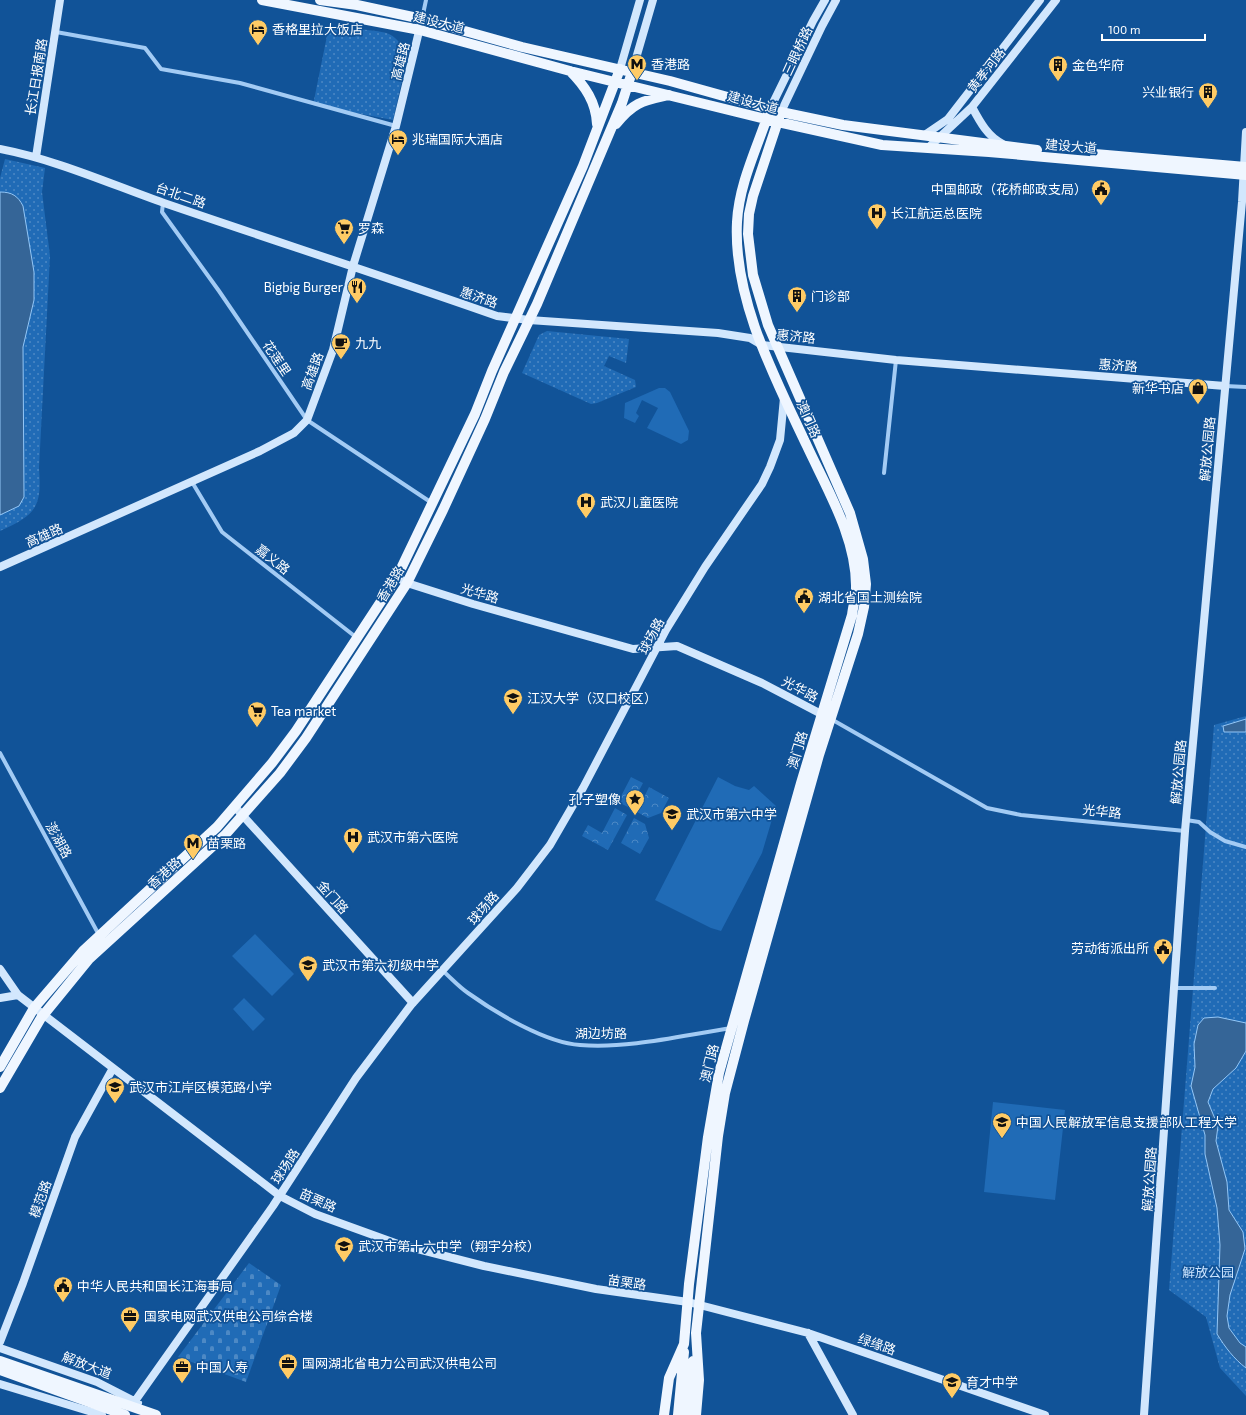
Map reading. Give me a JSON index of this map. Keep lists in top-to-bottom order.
{
  "streets": {
    "main road": [
      "建设大道",
      "澳门路",
      "香港路",
      "解放大道"
    ],
    "street": [
      "三眼桥路",
      "高雄路",
      "黄孝河路",
      "长江日报南路",
      "台北二路",
      "惠济路",
      "花莲里",
      "解放公园路",
      "嘉义路",
      "光华路",
      "球场路",
      "澎湖路",
      "金门路",
      "湖边坊路",
      "模范路",
      "苗栗路",
      "绿缘路"
    ]
  },
  "crossings": [
    ["建设大道", "三眼桥路"],
    ["建设大道", "高雄路"],
    ["建设大道", "黄孝河路"],
    ["建设大道", "澳门路"],
    ["建设大道", "解放公园路"],
    ["建设大道", "香港路"],
    ["三眼桥路", "澳门路"],
    ["高雄路", "台北二路"],
    ["高雄路", "惠济路"],
    ["高雄路", "花莲里"],
    ["高雄路", "嘉义路"],
    ["长江日报南路", "台北二路"],
    ["台北二路", "惠济路"],
    ["台北二路", "花莲里"],
    ["惠济路", "澳门路"],
    ["惠济路", "解放公园路"],
    ["惠济路", "香港路"],
    ["花莲里", "香港路"],
    ["澳门路", "光华路"],
    ["澳门路", "球场路"],
    ["澳门路", "湖边坊路"],
    ["澳门路", "苗栗路"],
    ["澳门路", "绿缘路"],
    ["解放公园路", "光华路"],
    ["嘉义路", "香港路"],
    ["香港路", "光华路"],
    ["香港路", "澎湖路"],
    ["香港路", "金门路"],
    ["香港路", "苗栗路"],
    ["光华路", "球场路"],
    ["球场路", "金门路"],
    ["球场路", "湖边坊路"],
    ["球场路", "苗栗路"],
    ["球场路", "解放大道"],
    ["模范路", "苗栗路"],
    ["苗栗路", "绿缘路"]
  ],
  "parks": ["解放公园"],
  "places": {
    "hotel": ["香格里拉大饭店", "兆瑞国际大酒店"],
    "metro station": ["香港路", "苗栗路"],
    "building": ["金色华府", "兴业银行", "门诊部"],
    "public building": [
      "中国邮政（花桥邮政支局）",
      "湖北省国土测绘院",
      "劳动街派出所",
      "中华人民共和国长江海事局"
    ],
    "hospital": ["长江航运总医院", "武汉儿童医院", "武汉市第六医院"],
    "supermarket": ["罗森", "Tea market"],
    "restaurant": ["Bigbig Burger"],
    "cafe": ["九九"],
    "shop": ["新华书店"],
    "school or university": [
      "江汉大学（汉口校区）",
      "武汉市第六中学",
      "武汉市第六初级中学",
      "武汉市江岸区模范路小学",
      "中国人民解放军信息支援部队工程大学",
      "武汉市第十六中学（翔宇分校）",
      "育才中学"
    ],
    "place": ["孔子塑像"],
    "office": ["国家电网武汉供电公司综合楼", "国网湖北省电力公司武汉供电公司", "中国人寿"]
  },
  "scale_bar": "100 m"
}
